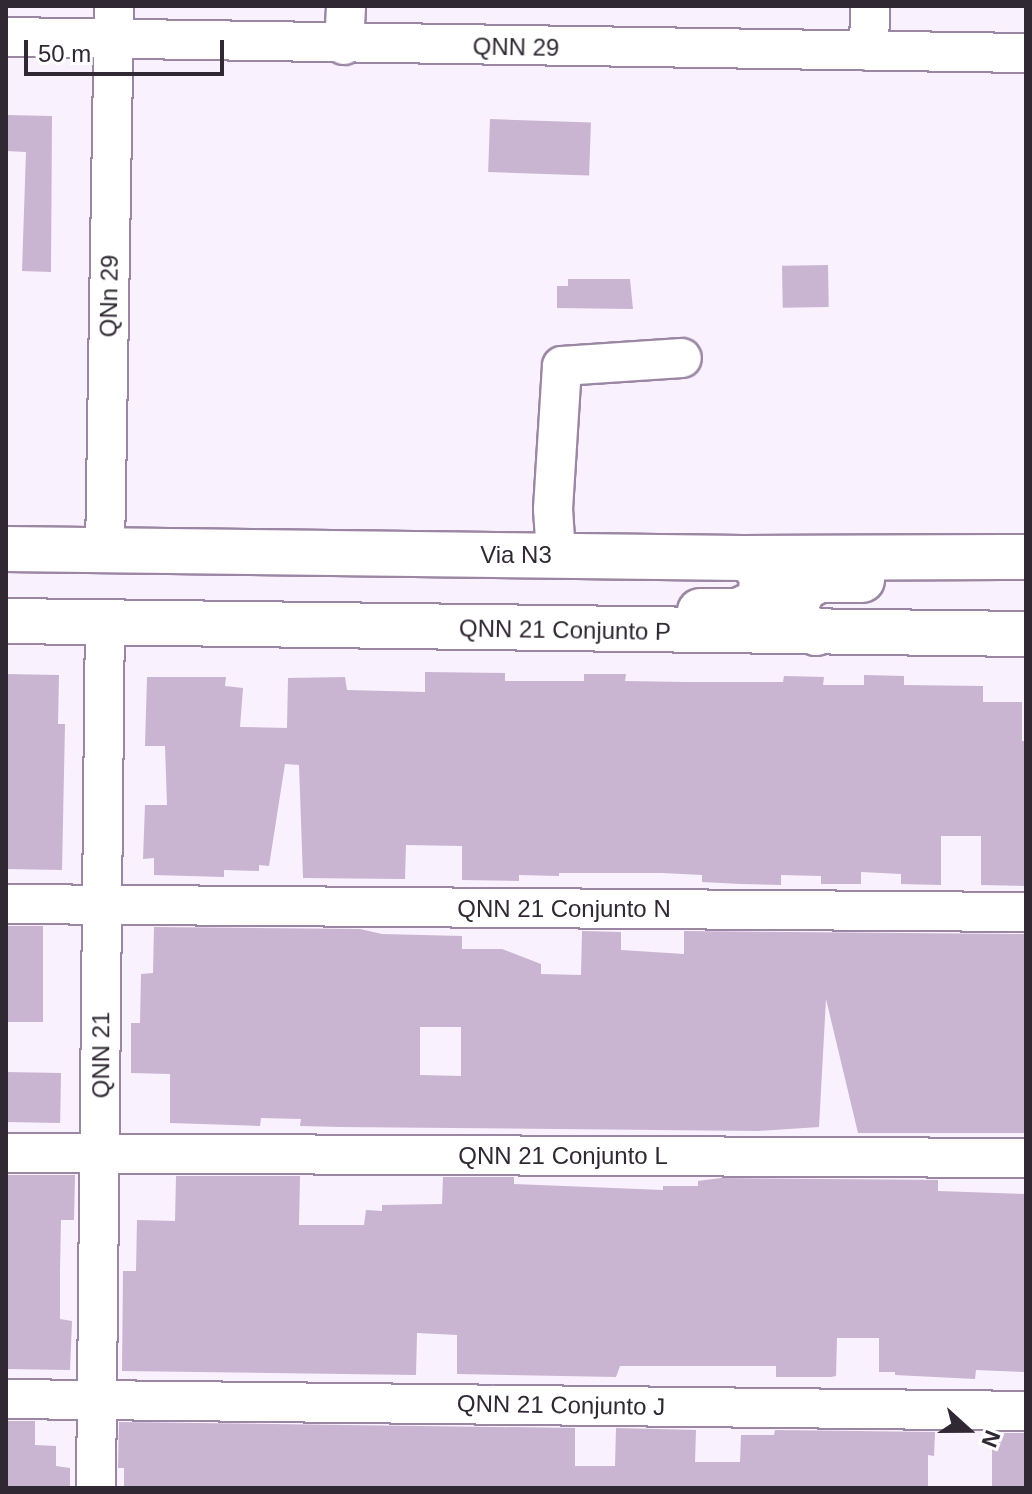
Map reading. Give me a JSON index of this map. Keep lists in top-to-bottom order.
{
  "streets": {
    "main road": ["Via N3", "QNN 21 Conjunto P"],
    "street": [
      "QNN 29",
      "QNn 29",
      "QNN 21 Conjunto N",
      "QNN 21",
      "QNN 21 Conjunto L",
      "QNN 21 Conjunto J"
    ]
  },
  "crossings": [
    ["QNN 29", "QNn 29"],
    ["QNn 29", "Via N3"],
    ["QNN 21 Conjunto P", "QNN 21"],
    ["QNN 21 Conjunto N", "QNN 21"],
    ["QNN 21", "QNN 21 Conjunto L"],
    ["QNN 21", "QNN 21 Conjunto J"]
  ],
  "scale_bar": "50 m",
  "north": "right"
}
